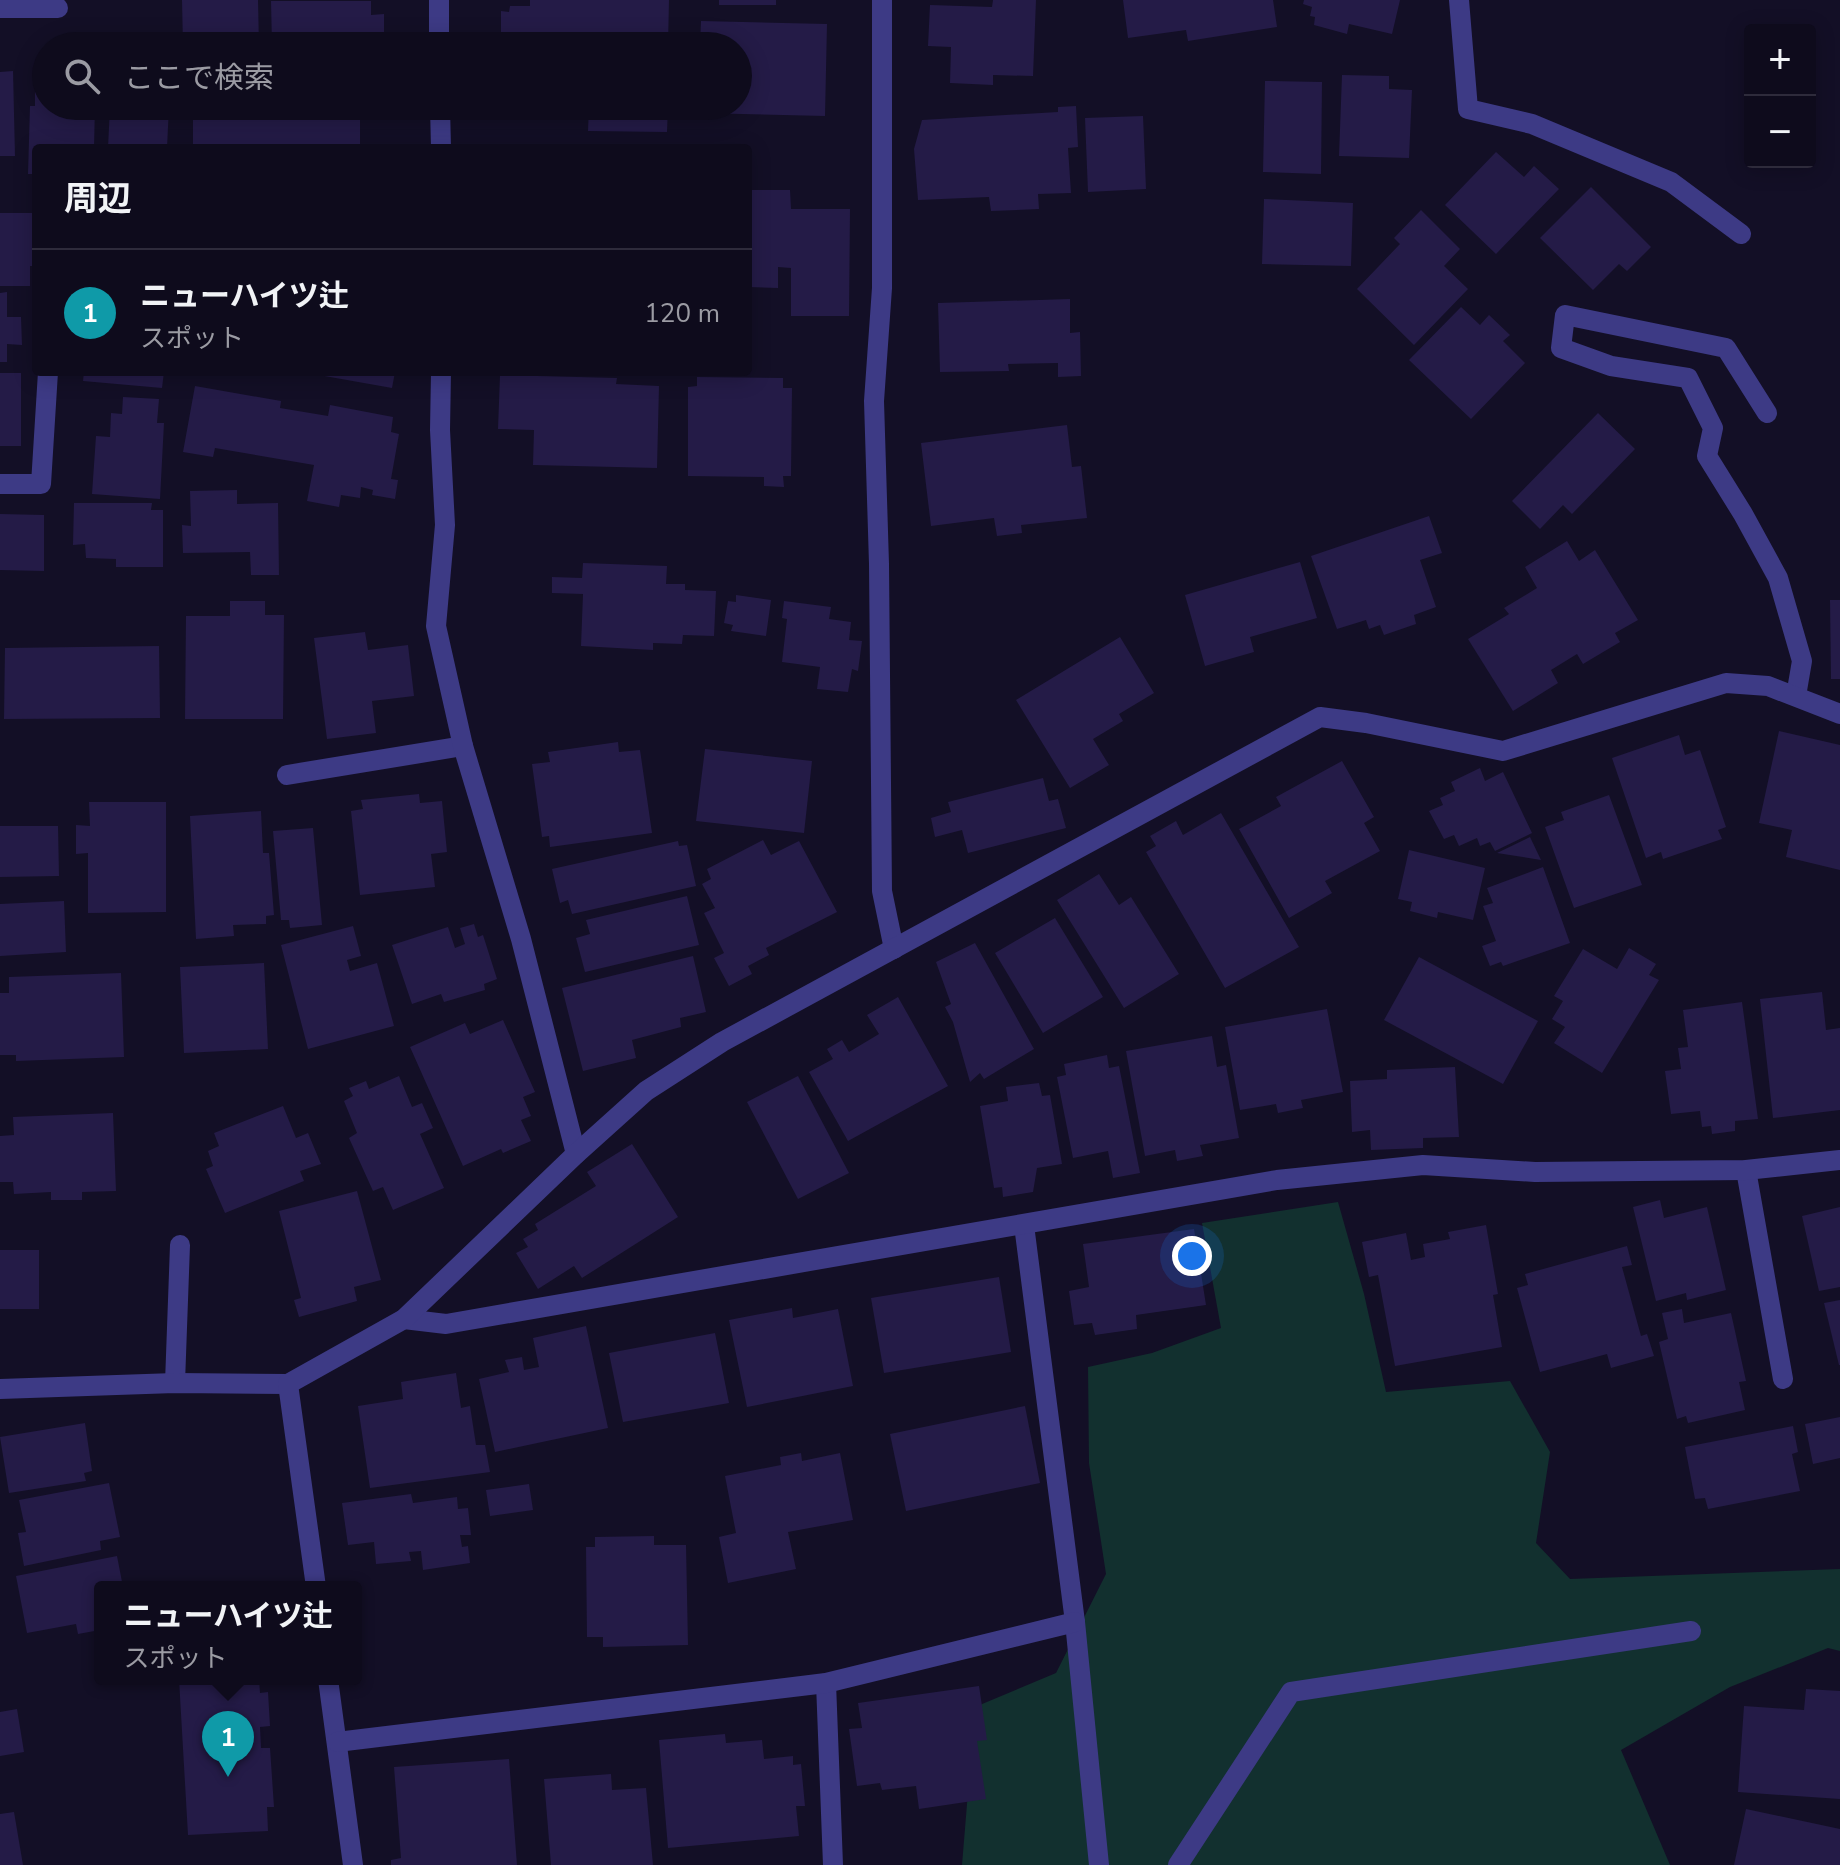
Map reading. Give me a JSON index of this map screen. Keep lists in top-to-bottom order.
{
  "page": {
    "map_buttons": ["+", "−"],
    "search": "ここで検索",
    "heading": "周辺",
    "list": [
      {
        "mark": "1",
        "name": "ニューハイツ辻",
        "note": "スポット",
        "value": "120 m"
      }
    ],
    "popup": ["ニューハイツ辻", "スポット"],
    "pins": "1"
  }
}
